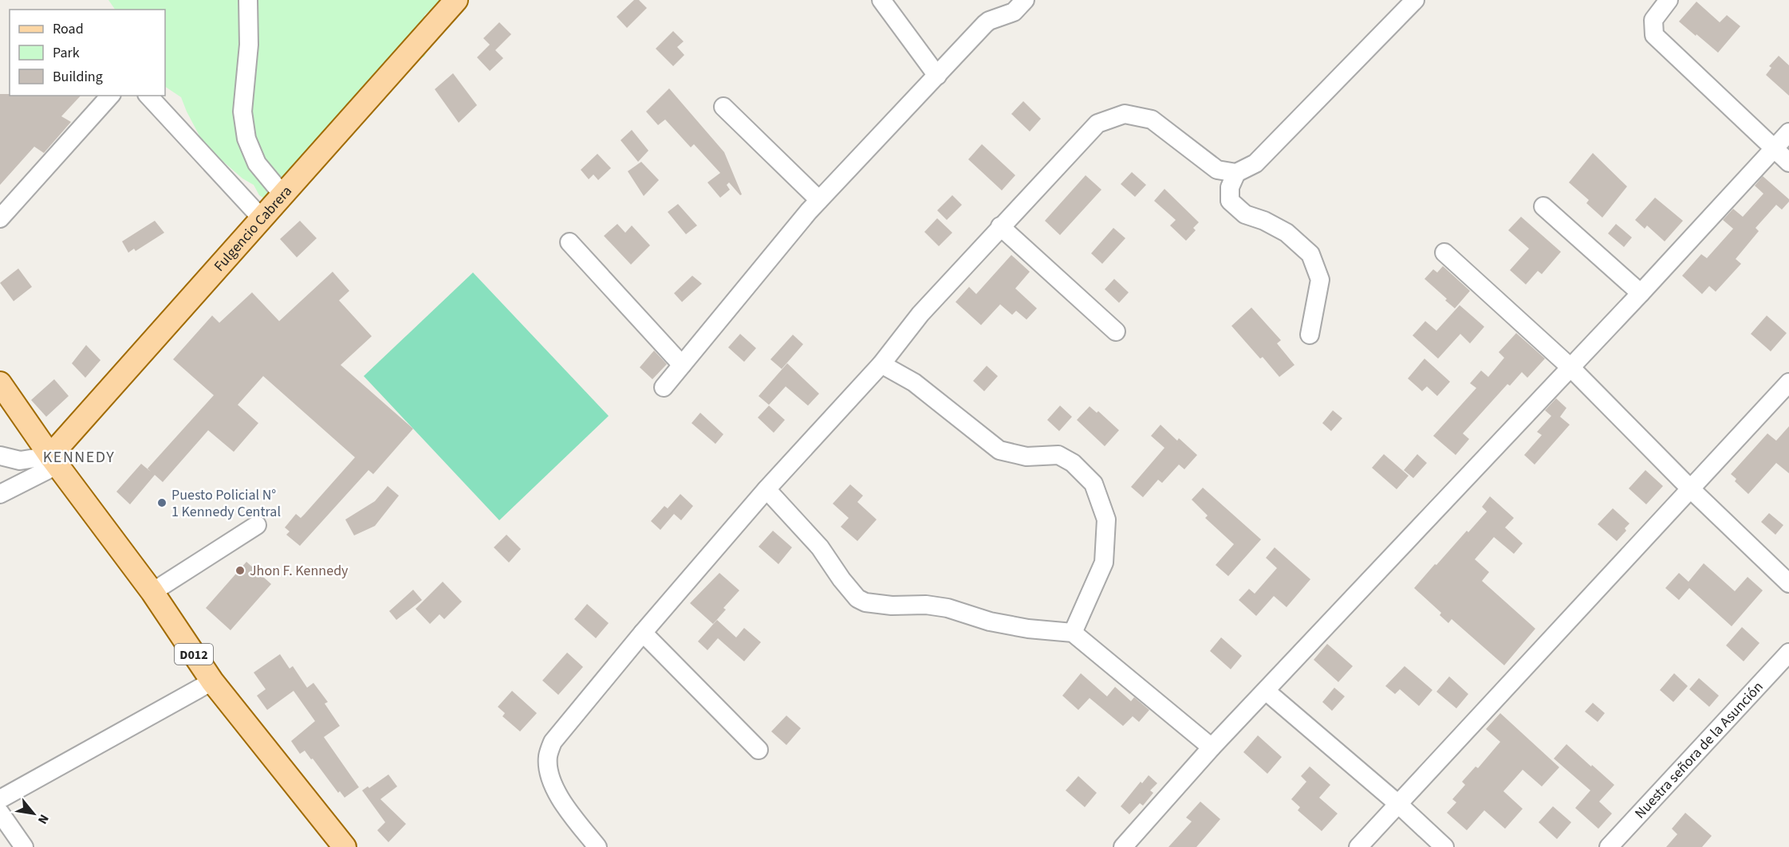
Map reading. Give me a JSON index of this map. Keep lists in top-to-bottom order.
{
  "streets": {
    "main road": ["Fulgencio Cabrera", "D012"],
    "street": ["Nuestra señora de la Asunción"]
  },
  "crossings": [
    ["Fulgencio Cabrera", "D012"]
  ],
  "districts": ["KENNEDY"],
  "places": ["Puesto Policial N° 1 Kennedy Central", "Jhon F. Kennedy"],
  "legend": ["Road", "Park", "Building"],
  "north": "bottom right"
}
